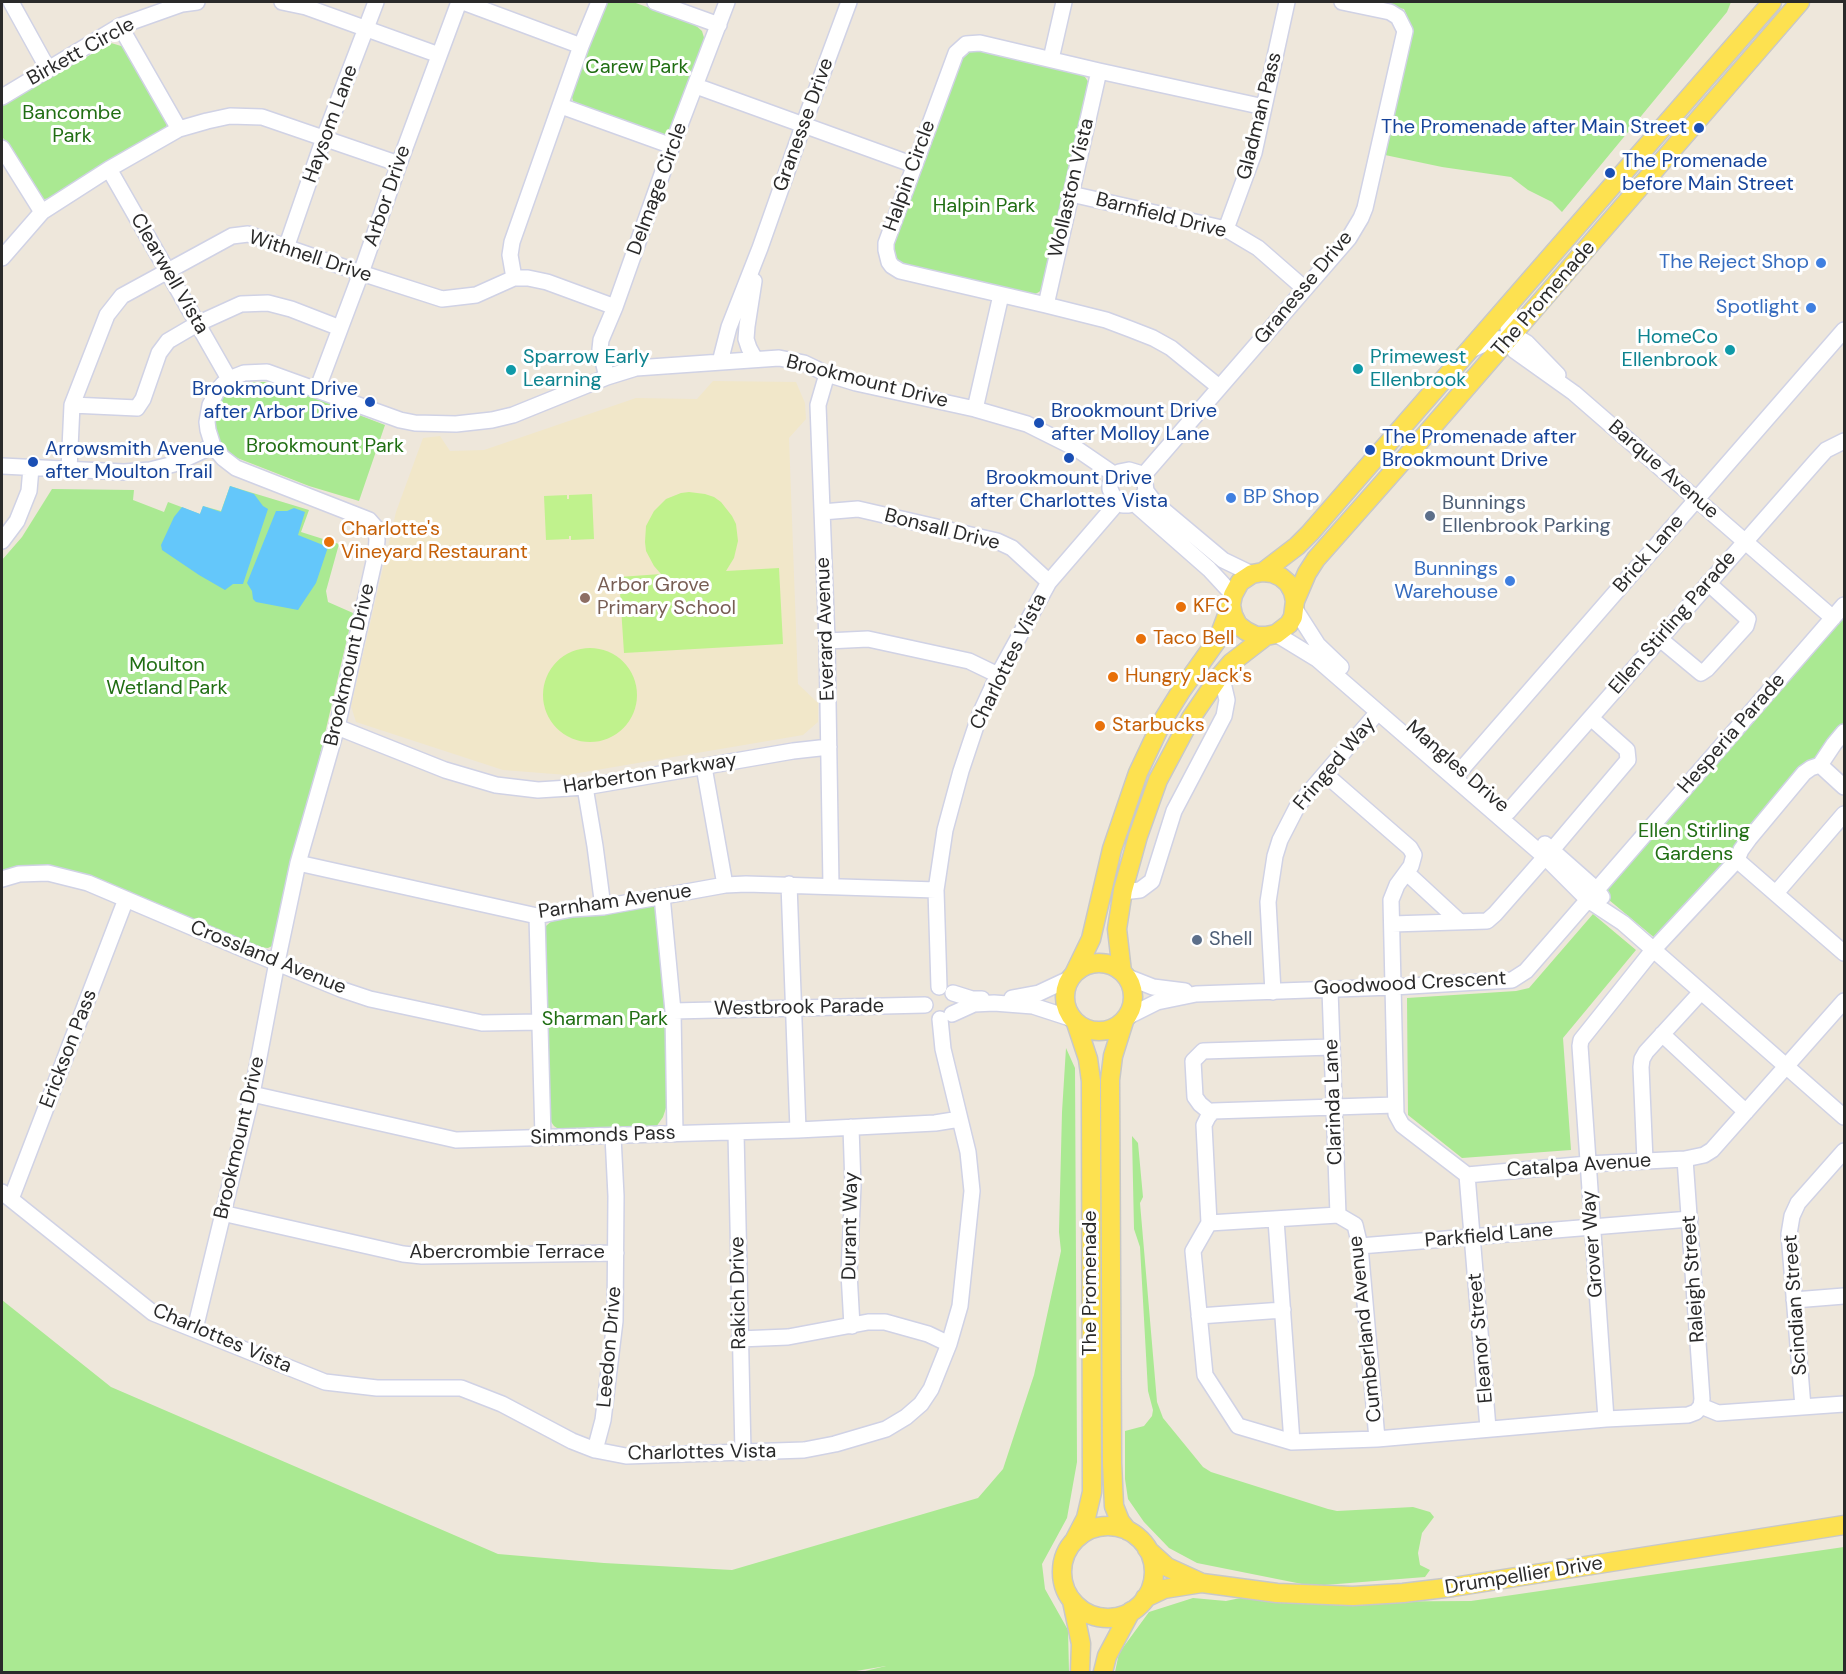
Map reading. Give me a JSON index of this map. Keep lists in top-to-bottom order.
{
  "streets": {
    "main road": ["The Promenade", "Drumpellier Drive"],
    "street": [
      "Birkett Circle",
      "Gladman Pass",
      "Haysom Lane",
      "Granesse Drive",
      "Halpin Circle",
      "Wollaston Vista",
      "Delmage Circle",
      "Arbor Drive",
      "Barnfield Drive",
      "Withnell Drive",
      "Clearwell Vista",
      "Brookmount Drive",
      "Barque Avenue",
      "Bonsall Drive",
      "Brick Lane",
      "Ellen Stirling Parade",
      "Everard Avenue",
      "Charlottes Vista",
      "Hesperia Parade",
      "Fringed Way",
      "Mangles Drive",
      "Harberton Parkway",
      "Parnham Avenue",
      "Crossland Avenue",
      "Goodwood Crescent",
      "Westbrook Parade",
      "Erickson Pass",
      "Clarinda Lane",
      "Simmonds Pass",
      "Catalpa Avenue",
      "Durant Way",
      "Parkfield Lane",
      "Grover Way",
      "Abercrombie Terrace",
      "Raleigh Street",
      "Rakich Drive",
      "Scindian Street",
      "Cumberland Avenue",
      "Eleanor Street",
      "Leedon Drive"
    ]
  },
  "crossings": [
    ["Gladman Pass", "Halpin Circle"],
    ["Gladman Pass", "Barnfield Drive"],
    ["Haysom Lane", "Withnell Drive"],
    ["Granesse Drive", "Halpin Circle"],
    ["Granesse Drive", "Barnfield Drive"],
    ["Granesse Drive", "Brookmount Drive"],
    ["Granesse Drive", "Charlottes Vista"],
    ["Halpin Circle", "Wollaston Vista"],
    ["Wollaston Vista", "Barnfield Drive"],
    ["Delmage Circle", "Withnell Drive"],
    ["Delmage Circle", "Brookmount Drive"],
    ["Arbor Drive", "Withnell Drive"],
    ["Arbor Drive", "Brookmount Drive"],
    ["Withnell Drive", "Clearwell Vista"],
    ["Clearwell Vista", "Brookmount Drive"],
    ["The Promenade", "Barque Avenue"],
    ["The Promenade", "Mangles Drive"],
    ["The Promenade", "Goodwood Crescent"],
    ["The Promenade", "Drumpellier Drive"],
    ["Brookmount Drive", "Everard Avenue"],
    ["Brookmount Drive", "Charlottes Vista"],
    ["Brookmount Drive", "Harberton Parkway"],
    ["Brookmount Drive", "Parnham Avenue"],
    ["Brookmount Drive", "Crossland Avenue"],
    ["Brookmount Drive", "Simmonds Pass"],
    ["Brookmount Drive", "Abercrombie Terrace"],
    ["Barque Avenue", "Brick Lane"],
    ["Barque Avenue", "Ellen Stirling Parade"],
    ["Barque Avenue", "Hesperia Parade"],
    ["Bonsall Drive", "Everard Avenue"],
    ["Bonsall Drive", "Charlottes Vista"],
    ["Brick Lane", "Mangles Drive"],
    ["Ellen Stirling Parade", "Mangles Drive"],
    ["Everard Avenue", "Harberton Parkway"],
    ["Everard Avenue", "Parnham Avenue"],
    ["Charlottes Vista", "Parnham Avenue"],
    ["Charlottes Vista", "Westbrook Parade"],
    ["Charlottes Vista", "Erickson Pass"],
    ["Charlottes Vista", "Simmonds Pass"],
    ["Charlottes Vista", "Rakich Drive"],
    ["Charlottes Vista", "Leedon Drive"],
    ["Hesperia Parade", "Mangles Drive"],
    ["Hesperia Parade", "Goodwood Crescent"],
    ["Fringed Way", "Mangles Drive"],
    ["Fringed Way", "Goodwood Crescent"],
    ["Mangles Drive", "Goodwood Crescent"],
    ["Mangles Drive", "Catalpa Avenue"],
    ["Mangles Drive", "Grover Way"],
    ["Crossland Avenue", "Erickson Pass"],
    ["Goodwood Crescent", "Clarinda Lane"],
    ["Clarinda Lane", "Cumberland Avenue"],
    ["Simmonds Pass", "Durant Way"],
    ["Simmonds Pass", "Rakich Drive"],
    ["Simmonds Pass", "Leedon Drive"],
    ["Catalpa Avenue", "Grover Way"],
    ["Catalpa Avenue", "Raleigh Street"],
    ["Catalpa Avenue", "Eleanor Street"],
    ["Parkfield Lane", "Grover Way"],
    ["Parkfield Lane", "Raleigh Street"],
    ["Parkfield Lane", "Cumberland Avenue"],
    ["Parkfield Lane", "Eleanor Street"],
    ["Grover Way", "Cumberland Avenue"],
    ["Abercrombie Terrace", "Leedon Drive"],
    ["Raleigh Street", "Cumberland Avenue"],
    ["Scindian Street", "Cumberland Avenue"],
    ["Cumberland Avenue", "Eleanor Street"]
  ],
  "parks": [
    "Carew Park",
    "Bancombe Park",
    "Halpin Park",
    "Brookmount Park",
    "Moulton Wetland Park",
    "Ellen Stirling Gardens",
    "Sharman Park"
  ],
  "places": [
    "The Promenade after Main Street",
    "The Promenade before Main Street",
    "The Reject Shop",
    "Spotlight",
    "HomeCo Ellenbrook",
    "Primewest Ellenbrook",
    "Sparrow Early Learning",
    "Brookmount Drive after Arbor Drive",
    "Brookmount Drive after Molloy Lane",
    "The Promenade after Brookmount Drive",
    "Brookmount Drive after Charlottes Vista",
    "Arrowsmith Avenue after Moulton Trail",
    "BP Shop",
    "Bunnings Ellenbrook Parking",
    "Charlotte's Vineyard Restaurant",
    "Bunnings Warehouse",
    "Arbor Grove Primary School",
    "KFC",
    "Taco Bell",
    "Hungry Jack's",
    "Starbucks",
    "Shell"
  ]
}
